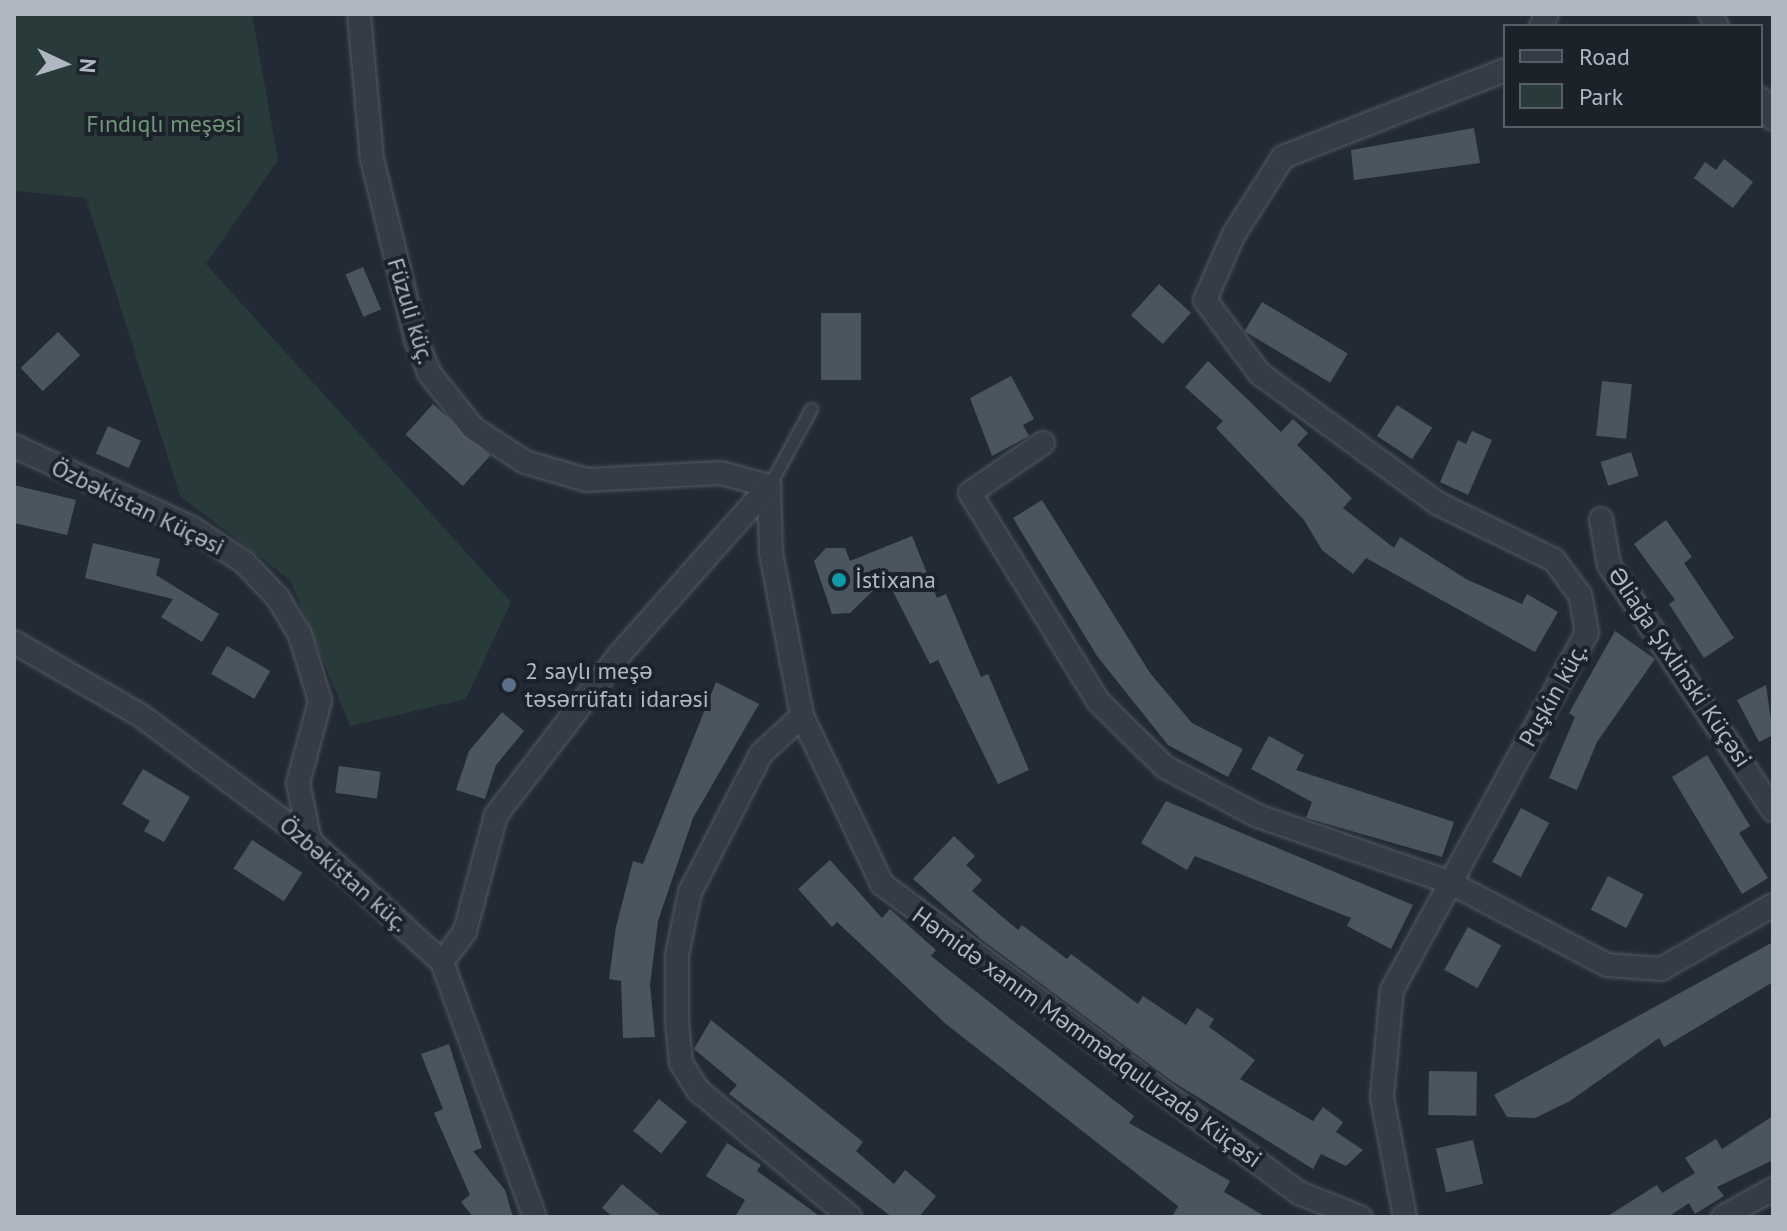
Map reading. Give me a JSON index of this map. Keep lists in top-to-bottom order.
{
  "streets": {
    "street": [
      "Füzuli küç.",
      "Özbəkistan Küçəsi",
      "Əliağa Şıxlinski Küçəsi",
      "Puşkin küç.",
      "Özbəkistan küç.",
      "Həmidə xanım Məmmədquluzadə Küçəsi"
    ]
  },
  "crossings": [
    ["Füzuli küç.", "Həmidə xanım Məmmədquluzadə Küçəsi"],
    ["Özbəkistan Küçəsi", "Özbəkistan küç."]
  ],
  "parks": ["Fındıqlı meşəsi"],
  "places": ["İstixana", "2 saylı meşə təsərrüfatı idarəsi"],
  "legend": ["Road", "Park"],
  "north": "right"
}
